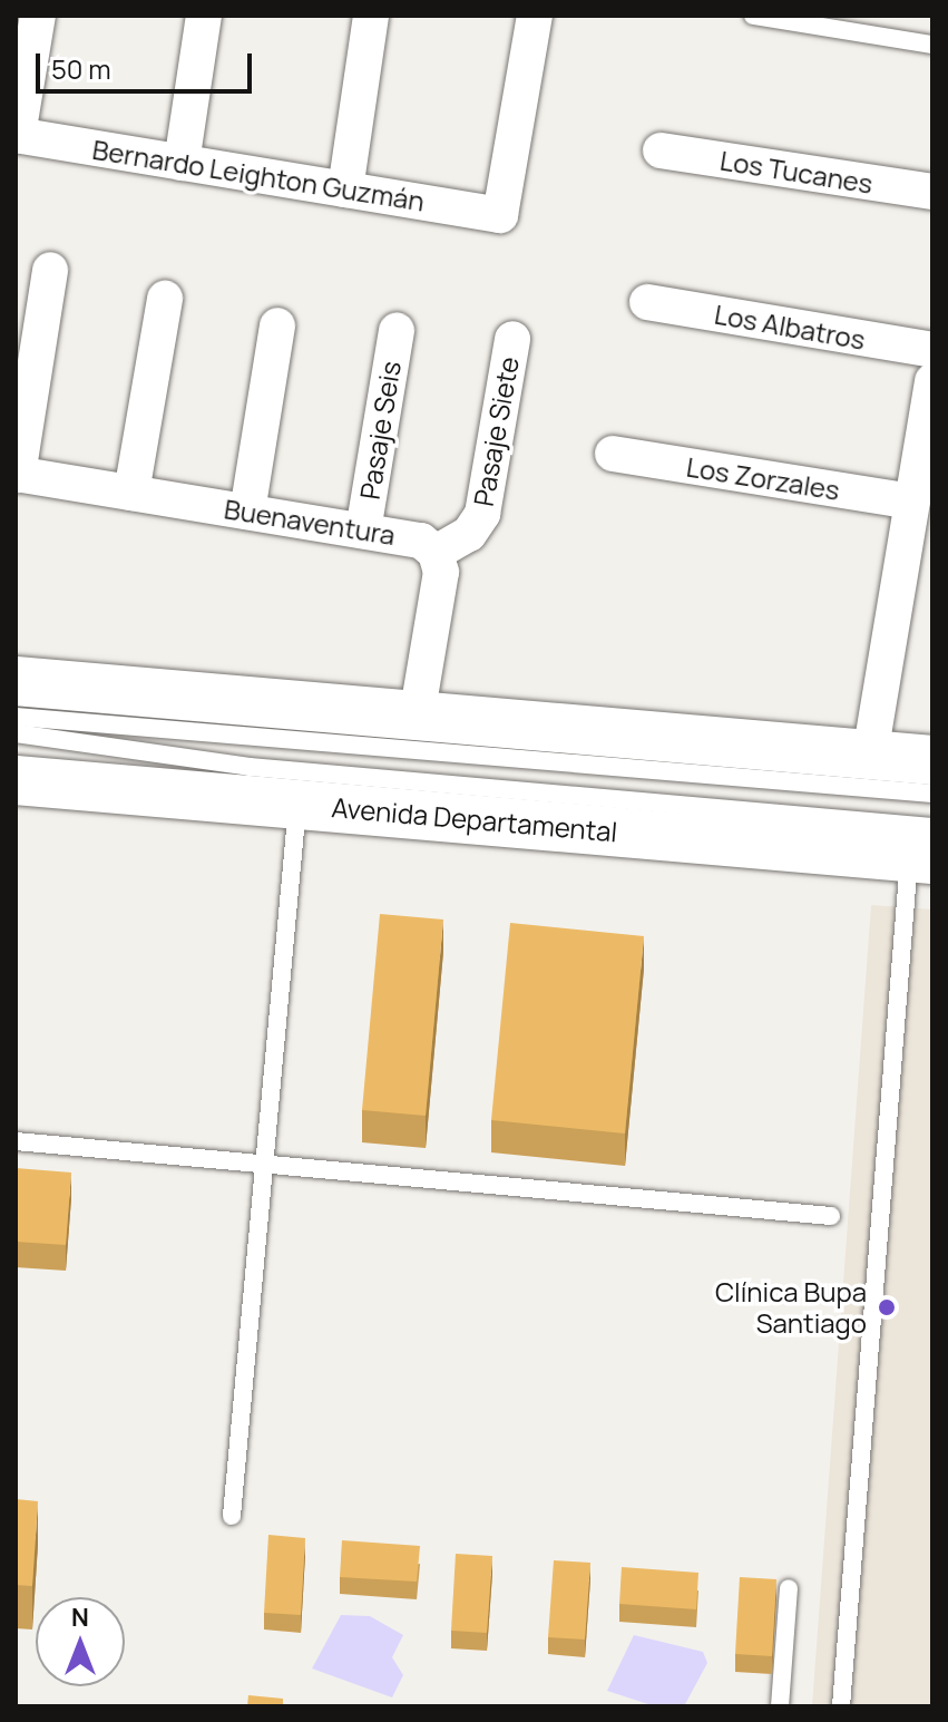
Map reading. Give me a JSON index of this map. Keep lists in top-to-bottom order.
{
  "streets": {
    "main road": ["Avenida Departamental"],
    "street": [
      "Los Tucanes",
      "Bernardo Leighton Guzmán",
      "Los Albatros",
      "Pasaje Seis",
      "Pasaje Siete",
      "Los Zorzales",
      "Buenaventura"
    ]
  },
  "crossings": [
    ["Pasaje Seis", "Buenaventura"],
    ["Pasaje Siete", "Buenaventura"]
  ],
  "places": ["Clínica Bupa Santiago"],
  "scale_bar": "50 m",
  "north": "top"
}
